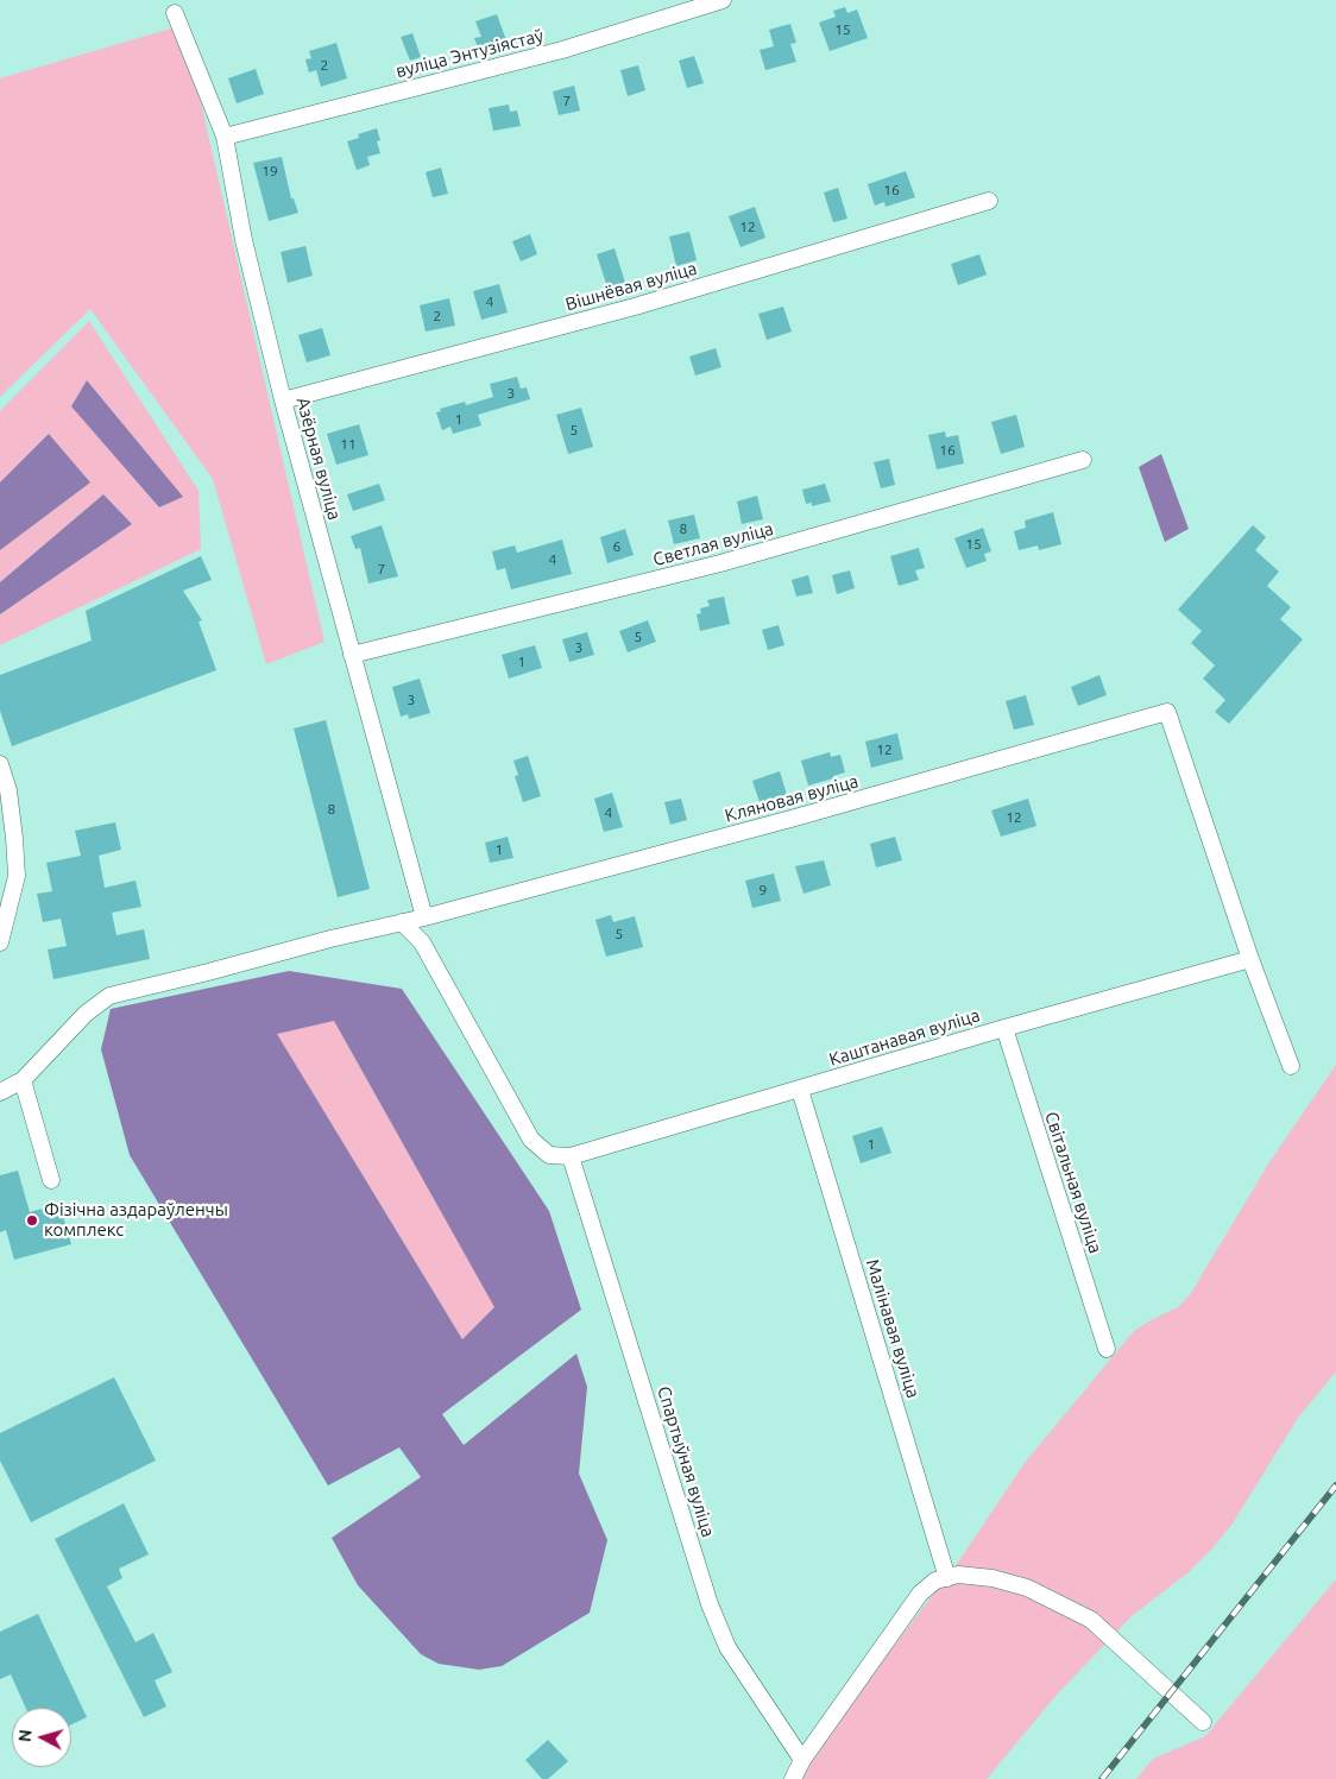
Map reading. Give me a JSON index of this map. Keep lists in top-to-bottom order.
{
  "streets": {
    "street": [
      "вуліца Энтузіястаў",
      "Вішнёвая вуліца",
      "Азёрная вуліца",
      "Светлая вуліца",
      "Кляновая вуліца",
      "Каштанавая вуліца",
      "Світальная вуліца",
      "Малінавая вуліца",
      "Спартыўная вуліца"
    ]
  },
  "crossings": [
    ["вуліца Энтузіястаў", "Азёрная вуліца"],
    ["Вішнёвая вуліца", "Азёрная вуліца"],
    ["Азёрная вуліца", "Светлая вуліца"],
    ["Азёрная вуліца", "Кляновая вуліца"],
    ["Кляновая вуліца", "Каштанавая вуліца"],
    ["Каштанавая вуліца", "Світальная вуліца"],
    ["Каштанавая вуліца", "Малінавая вуліца"],
    ["Каштанавая вуліца", "Спартыўная вуліца"]
  ],
  "places": ["Фізічна аздараўленчы комплекс"],
  "house_numbers": [
    "15",
    "2",
    "7",
    "19",
    "16",
    "12",
    "4",
    "2",
    "3",
    "1",
    "5",
    "11",
    "16",
    "8",
    "15",
    "6",
    "4",
    "7",
    "5",
    "3",
    "1",
    "3",
    "12",
    "8",
    "4",
    "12",
    "1",
    "9",
    "5",
    "1"
  ],
  "north": "left"
}
